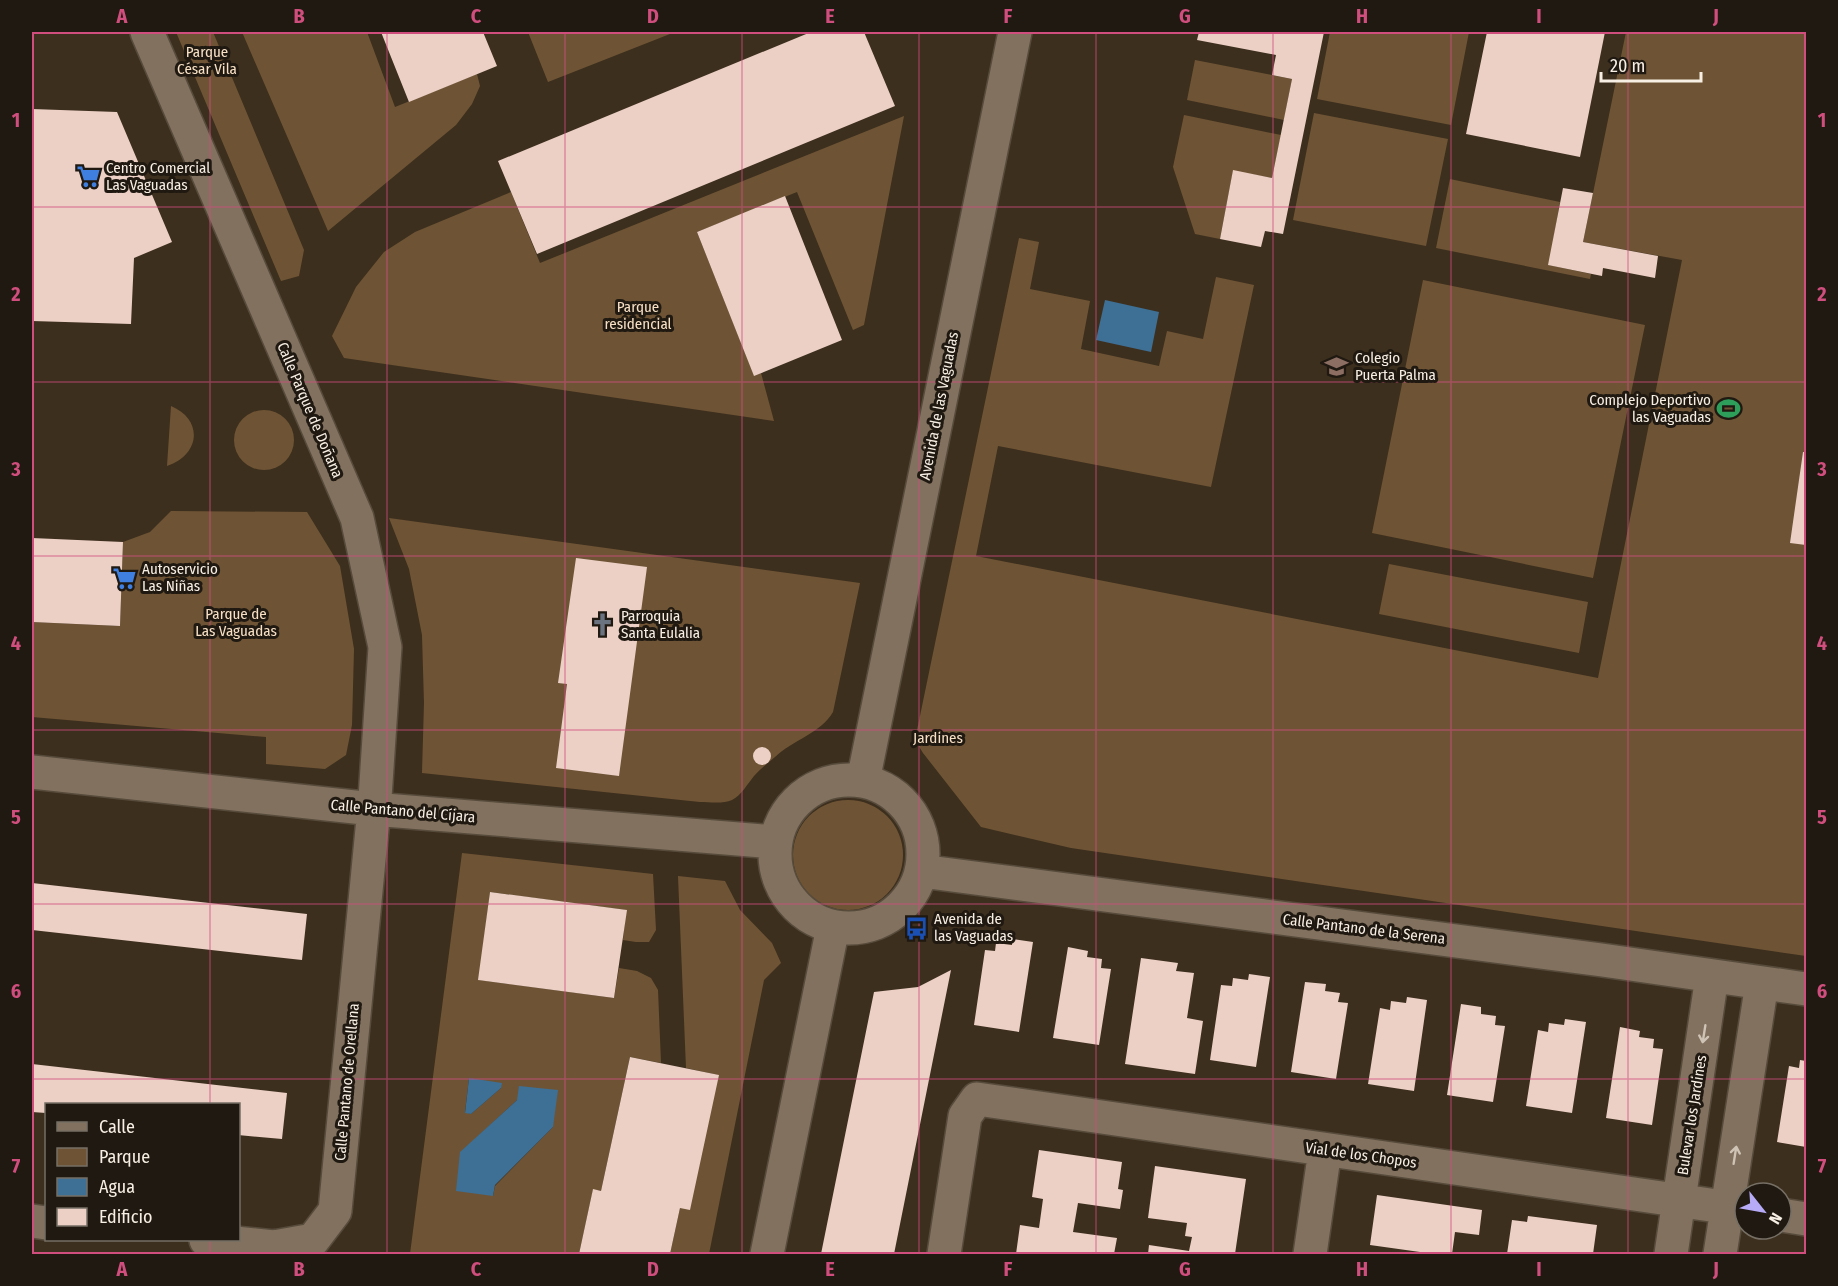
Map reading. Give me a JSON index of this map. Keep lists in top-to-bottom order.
{
  "streets": {
    "street": [
      "Avenida de las Vaguadas",
      "Calle Parque de Doñana",
      "Calle Pantano del Cíjara",
      "Calle Pantano de la Serena",
      "Calle Pantano de Orellana",
      "Bulevar los Jardines",
      "Vial de los Chopos"
    ]
  },
  "crossings": [
    ["Avenida de las Vaguadas", "Calle Pantano del Cíjara"],
    ["Avenida de las Vaguadas", "Calle Pantano de la Serena"],
    ["Calle Parque de Doñana", "Calle Pantano del Cíjara"],
    ["Calle Parque de Doñana", "Calle Pantano de Orellana"],
    ["Calle Pantano del Cíjara", "Calle Pantano de la Serena"],
    ["Calle Pantano del Cíjara", "Calle Pantano de Orellana"],
    ["Calle Pantano de la Serena", "Bulevar los Jardines"],
    ["Bulevar los Jardines", "Vial de los Chopos"]
  ],
  "parks": [
    "Parque César Vila",
    "Parque residencial",
    "Parque de Las Vaguadas",
    "Jardines"
  ],
  "places": {
    "supermarket": ["Centro Comercial Las Vaguadas", "Autoservicio Las Niñas"],
    "school or university": ["Colegio Puerta Palma"],
    "sports": ["Complejo Deportivo las Vaguadas"],
    "church": ["Parroquia Santa Eulalia"],
    "bus stop": ["Avenida de las Vaguadas"]
  },
  "legend": [
    "Calle",
    "Parque",
    "Agua",
    "Edificio"
  ],
  "scale_bar": "20 m",
  "north": "bottom right",
  "grid": {
    "columns": [
      "A",
      "B",
      "C",
      "D",
      "E",
      "F",
      "G",
      "H",
      "I",
      "J"
    ],
    "rows": [
      "1",
      "2",
      "3",
      "4",
      "5",
      "6",
      "7"
    ]
  }
}
